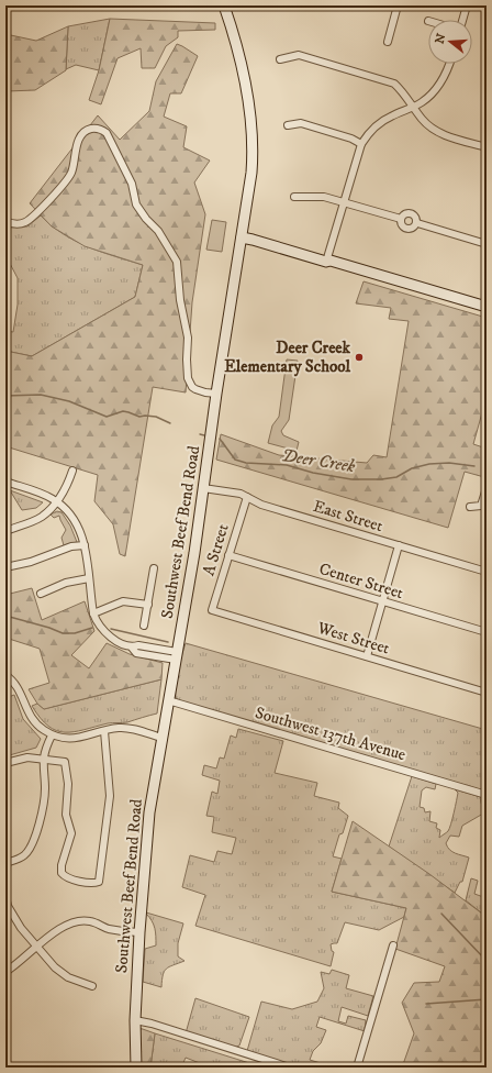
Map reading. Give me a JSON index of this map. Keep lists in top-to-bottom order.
{
  "streets": {
    "main road": ["Southwest Beef Bend Road"],
    "street": [
      "East Street",
      "A Street",
      "Center Street",
      "West Street",
      "Southwest 137th Avenue"
    ]
  },
  "crossings": [
    ["East Street", "Southwest Beef Bend Road"],
    ["East Street", "A Street"],
    ["Southwest Beef Bend Road", "Southwest 137th Avenue"],
    ["A Street", "Center Street"],
    ["A Street", "West Street"]
  ],
  "water": ["Deer Creek"],
  "places": ["Deer Creek Elementary School"],
  "north": "left"
}
